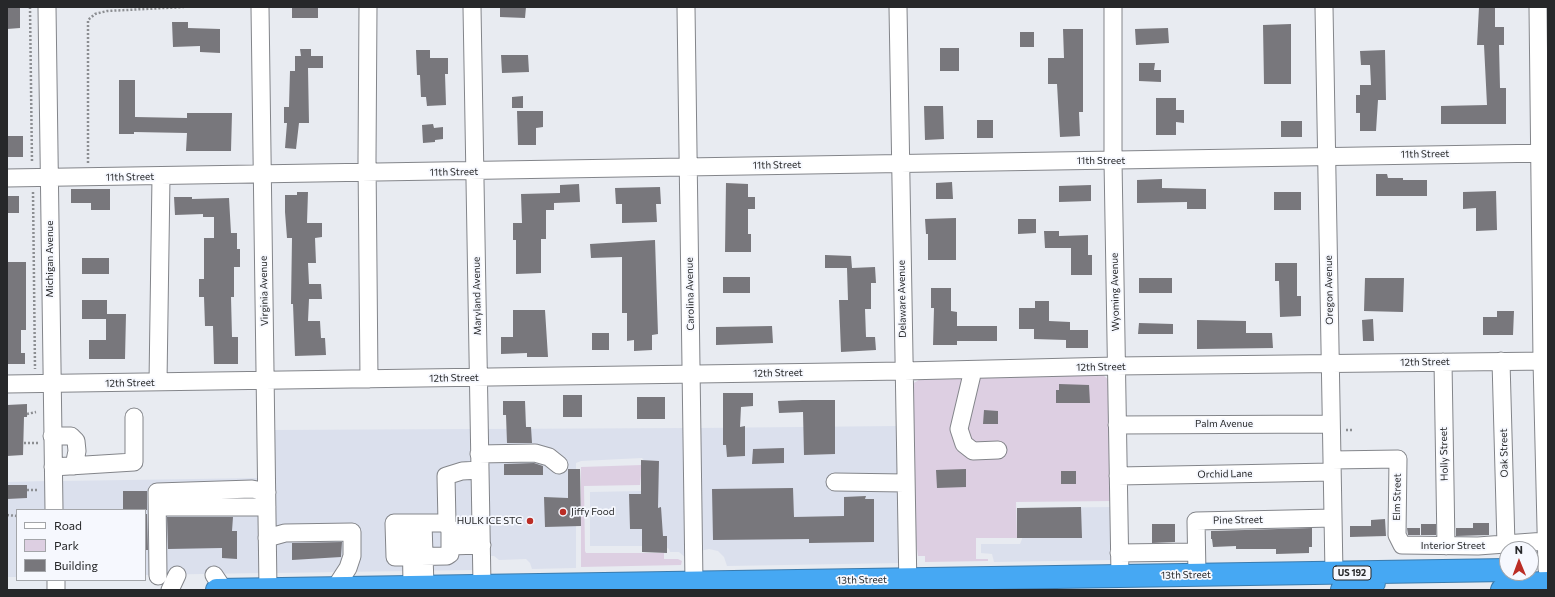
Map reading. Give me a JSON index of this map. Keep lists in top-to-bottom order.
{
  "streets": {
    "highway": ["US 192", "13th Street"],
    "street": [
      "11th Street",
      "Michigan Avenue",
      "Oregon Avenue",
      "Virginia Avenue",
      "Wyoming Avenue",
      "Carolina Avenue",
      "Maryland Avenue",
      "Delaware Avenue",
      "12th Street",
      "Palm Avenue",
      "Oak Street",
      "Holly Street",
      "Orchid Lane",
      "Elm Street",
      "Pine Street",
      "Interior Street"
    ]
  },
  "crossings": [
    ["11th Street", "Michigan Avenue"],
    ["11th Street", "Oregon Avenue"],
    ["11th Street", "Virginia Avenue"],
    ["11th Street", "Wyoming Avenue"],
    ["11th Street", "Carolina Avenue"],
    ["11th Street", "Maryland Avenue"],
    ["11th Street", "Delaware Avenue"],
    ["Michigan Avenue", "12th Street"],
    ["Oregon Avenue", "12th Street"],
    ["Oregon Avenue", "Palm Avenue"],
    ["Oregon Avenue", "Orchid Lane"],
    ["Oregon Avenue", "Elm Street"],
    ["Oregon Avenue", "Pine Street"],
    ["Oregon Avenue", "13th Street"],
    ["Virginia Avenue", "12th Street"],
    ["Virginia Avenue", "13th Street"],
    ["Wyoming Avenue", "12th Street"],
    ["Wyoming Avenue", "Palm Avenue"],
    ["Wyoming Avenue", "Orchid Lane"],
    ["Wyoming Avenue", "13th Street"],
    ["Carolina Avenue", "12th Street"],
    ["Carolina Avenue", "13th Street"],
    ["Maryland Avenue", "12th Street"],
    ["Maryland Avenue", "13th Street"],
    ["Delaware Avenue", "12th Street"],
    ["Delaware Avenue", "13th Street"],
    ["12th Street", "Oak Street"],
    ["12th Street", "Holly Street"],
    ["Holly Street", "Interior Street"],
    ["Orchid Lane", "Elm Street"],
    ["Elm Street", "Interior Street"],
    ["Pine Street", "13th Street"]
  ],
  "places": ["Jiffy Food", "HULK ICE STC"],
  "legend": ["Road", "Park", "Building"],
  "north": "top"
}
